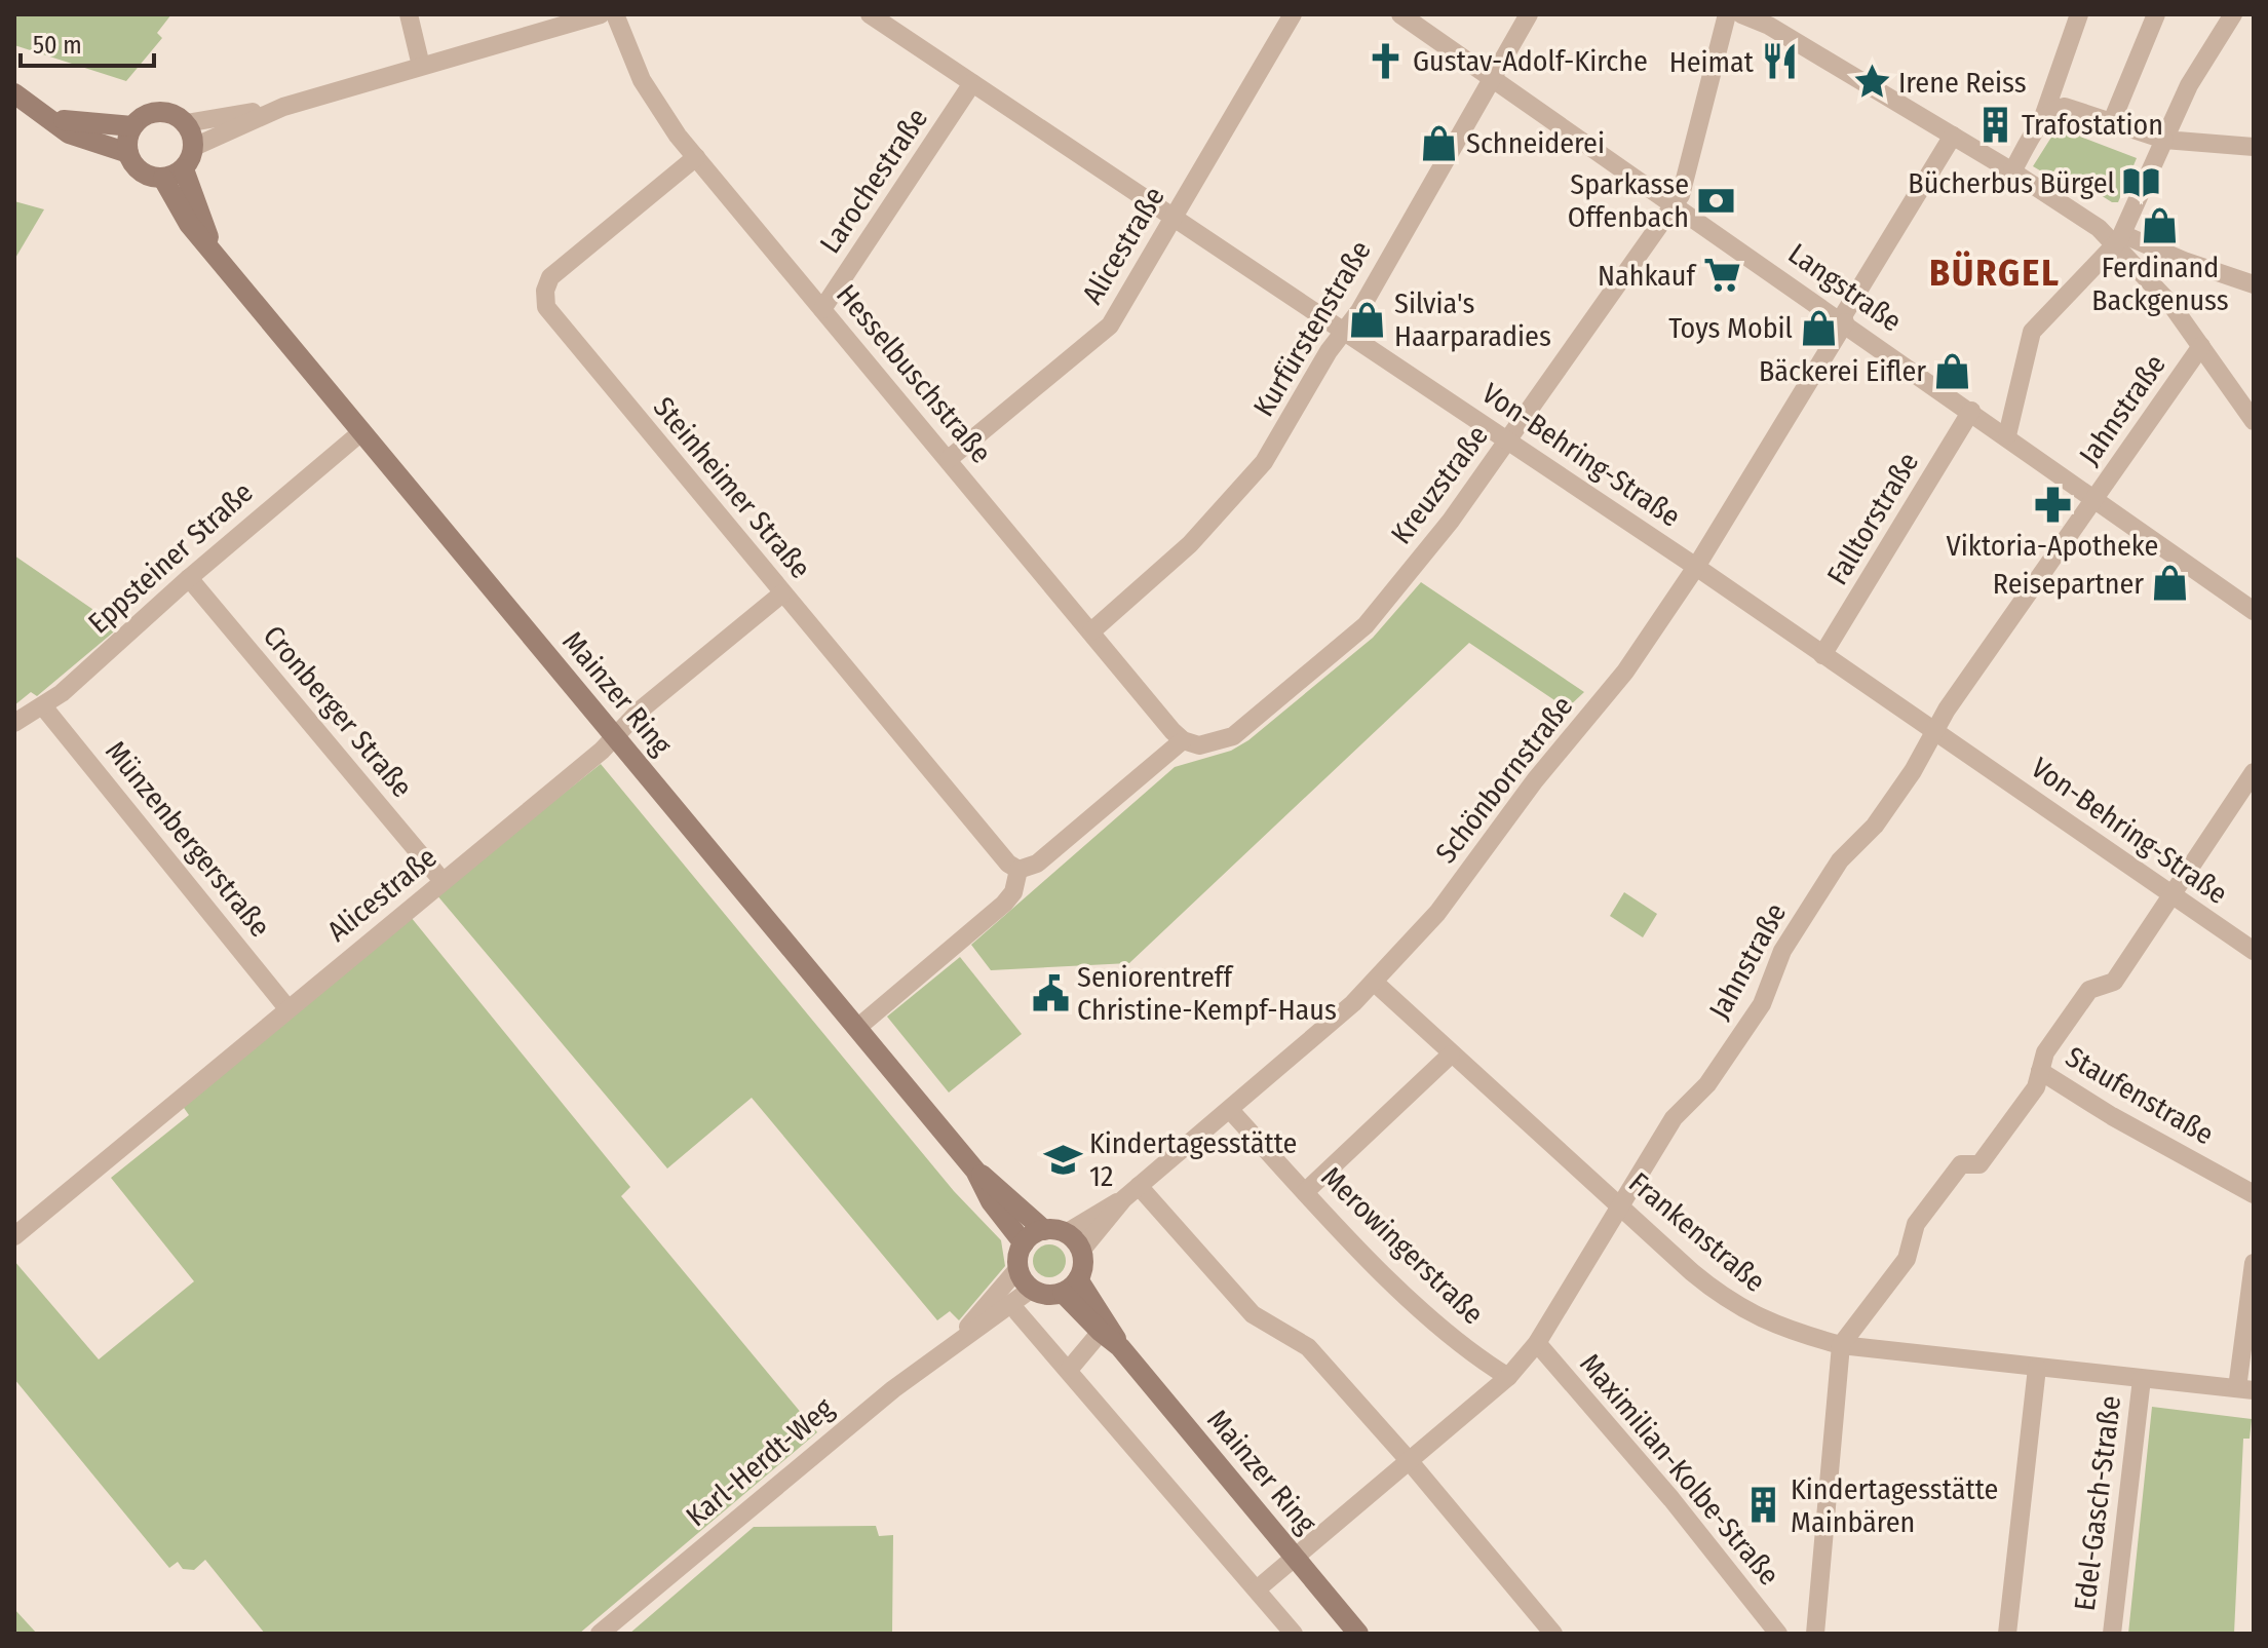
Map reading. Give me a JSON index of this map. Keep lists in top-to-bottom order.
{
  "streets": {
    "street": [
      "Larochestraße",
      "Alicestraße",
      "Langstraße",
      "Kurfürstenstraße",
      "Hesselbuschstraße",
      "Jahnstraße",
      "Von-Behring-Straße",
      "Kreuzstraße",
      "Steinheimer Straße",
      "Falltorstraße",
      "Eppsteiner Straße",
      "Mainzer Ring",
      "Cronberger Straße",
      "Schönbornstraße",
      "Münzenbergerstraße",
      "Staufenstraße",
      "Frankenstraße",
      "Merowingerstraße",
      "Karl-Herdt-Weg",
      "Maximilian-Kolbe-Straße",
      "Edel-Gasch-Straße"
    ]
  },
  "crossings": [
    ["Larochestraße", "Hesselbuschstraße"],
    ["Larochestraße", "Von-Behring-Straße"],
    ["Alicestraße", "Hesselbuschstraße"],
    ["Alicestraße", "Von-Behring-Straße"],
    ["Alicestraße", "Steinheimer Straße"],
    ["Alicestraße", "Mainzer Ring"],
    ["Alicestraße", "Cronberger Straße"],
    ["Alicestraße", "Münzenbergerstraße"],
    ["Langstraße", "Kurfürstenstraße"],
    ["Langstraße", "Jahnstraße"],
    ["Langstraße", "Kreuzstraße"],
    ["Langstraße", "Falltorstraße"],
    ["Langstraße", "Schönbornstraße"],
    ["Kurfürstenstraße", "Hesselbuschstraße"],
    ["Kurfürstenstraße", "Von-Behring-Straße"],
    ["Hesselbuschstraße", "Kreuzstraße"],
    ["Hesselbuschstraße", "Steinheimer Straße"],
    ["Jahnstraße", "Von-Behring-Straße"],
    ["Jahnstraße", "Mainzer Ring"],
    ["Jahnstraße", "Frankenstraße"],
    ["Jahnstraße", "Merowingerstraße"],
    ["Jahnstraße", "Maximilian-Kolbe-Straße"],
    ["Von-Behring-Straße", "Kreuzstraße"],
    ["Von-Behring-Straße", "Falltorstraße"],
    ["Von-Behring-Straße", "Schönbornstraße"],
    ["Eppsteiner Straße", "Mainzer Ring"],
    ["Eppsteiner Straße", "Cronberger Straße"],
    ["Eppsteiner Straße", "Münzenbergerstraße"],
    ["Mainzer Ring", "Schönbornstraße"],
    ["Mainzer Ring", "Karl-Herdt-Weg"],
    ["Schönbornstraße", "Frankenstraße"],
    ["Schönbornstraße", "Merowingerstraße"],
    ["Schönbornstraße", "Karl-Herdt-Weg"],
    ["Frankenstraße", "Edel-Gasch-Straße"]
  ],
  "districts": ["BÜRGEL"],
  "places": {
    "church": ["Gustav-Adolf-Kirche"],
    "restaurant": ["Heimat"],
    "place": ["Irene Reiss"],
    "building": ["Trafostation", "Kindertagesstätte Mainbären"],
    "shop": [
      "Schneiderei",
      "Ferdinand Backgenuss",
      "Silvia's Haarparadies",
      "Toys Mobil",
      "Bäckerei Eifler",
      "Reisepartner"
    ],
    "library": ["Bücherbus Bürgel"],
    "bank": ["Sparkasse Offenbach"],
    "supermarket": ["Nahkauf"],
    "pharmacy": ["Viktoria-Apotheke"],
    "public building": ["Seniorentreff Christine-Kempf-Haus"],
    "school or university": ["Kindertagesstätte 12"]
  },
  "scale_bar": "50 m"
}
